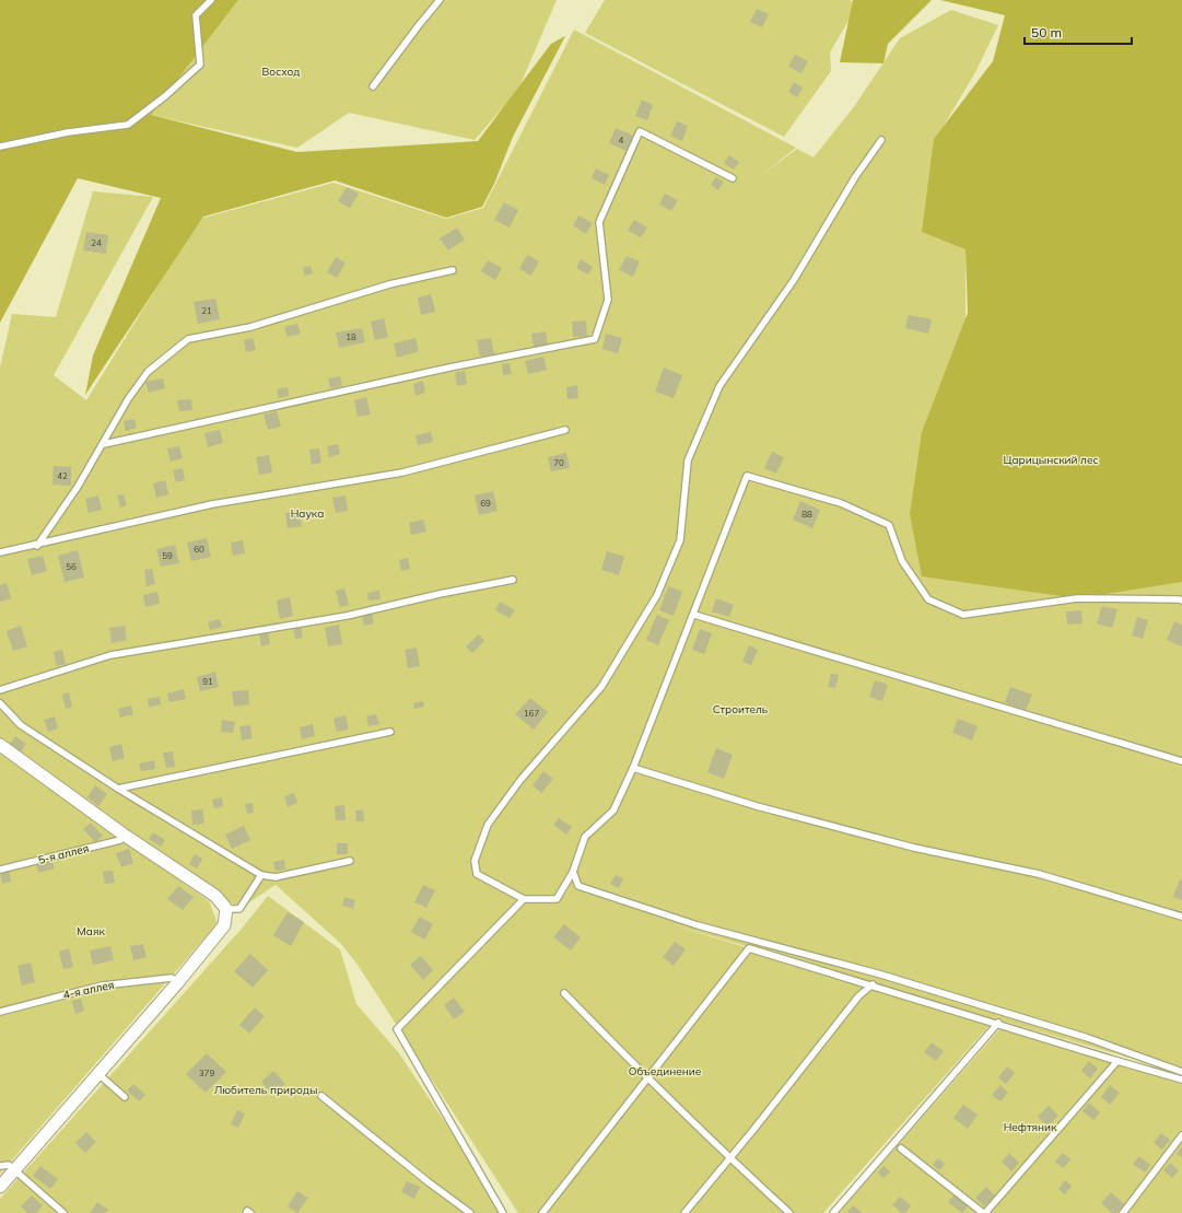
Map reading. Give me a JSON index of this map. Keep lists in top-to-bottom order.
{
  "streets": {
    "lane": ["5-я аллея", "4-я аллея"]
  },
  "parks": [
    "Восход",
    "Царицынский лес",
    "Наука",
    "Строитель",
    "Маяк",
    "Объединение",
    "Любитель природы",
    "Нефтяник"
  ],
  "house_numbers": [
    "4",
    "24",
    "21",
    "18",
    "70",
    "42",
    "69",
    "88",
    "60",
    "59",
    "56",
    "91",
    "167",
    "379"
  ],
  "scale_bar": "50 m"
}
